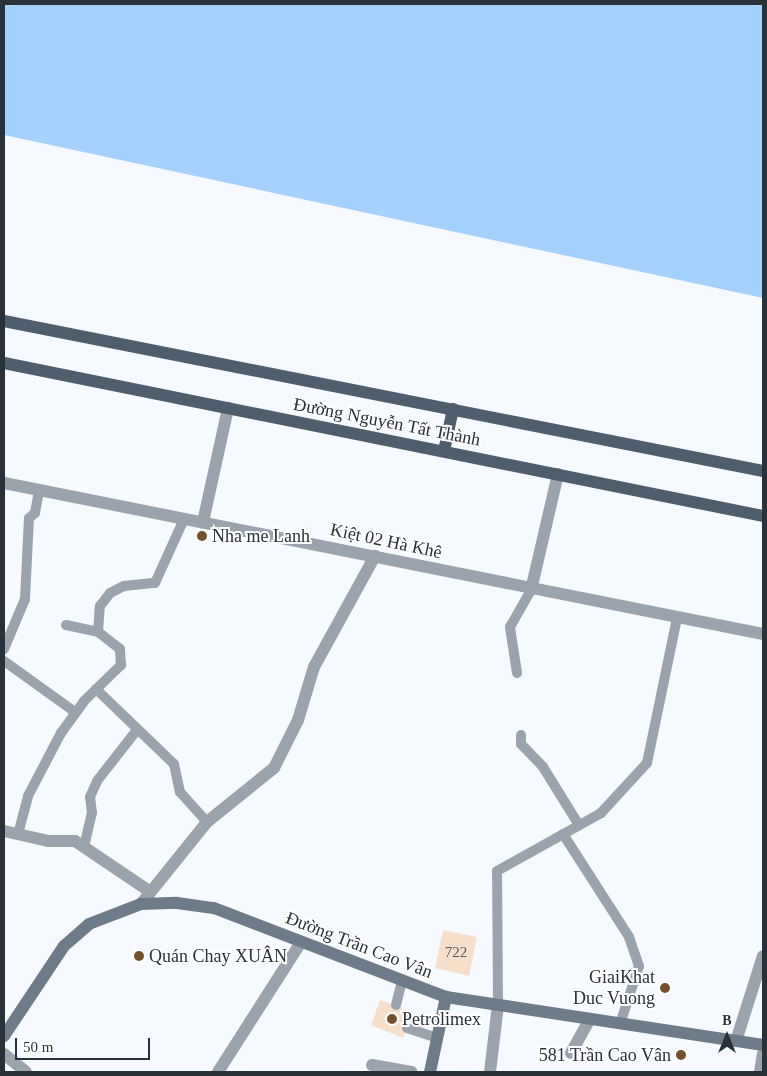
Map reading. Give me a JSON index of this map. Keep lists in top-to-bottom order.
{
  "streets": {
    "main road": ["Đường Nguyễn Tất Thành", "Đường Trần Cao Vân"],
    "street": ["Kiệt 02 Hà Khê"]
  },
  "places": [
    "Nha me Lanh",
    "Quán Chay XUÂN",
    "GiaiKhat Duc Vuong",
    "Petrolimex",
    "581 Trần Cao Vân"
  ],
  "house_numbers": ["722"],
  "scale_bar": "50 m",
  "north": "top"
}
